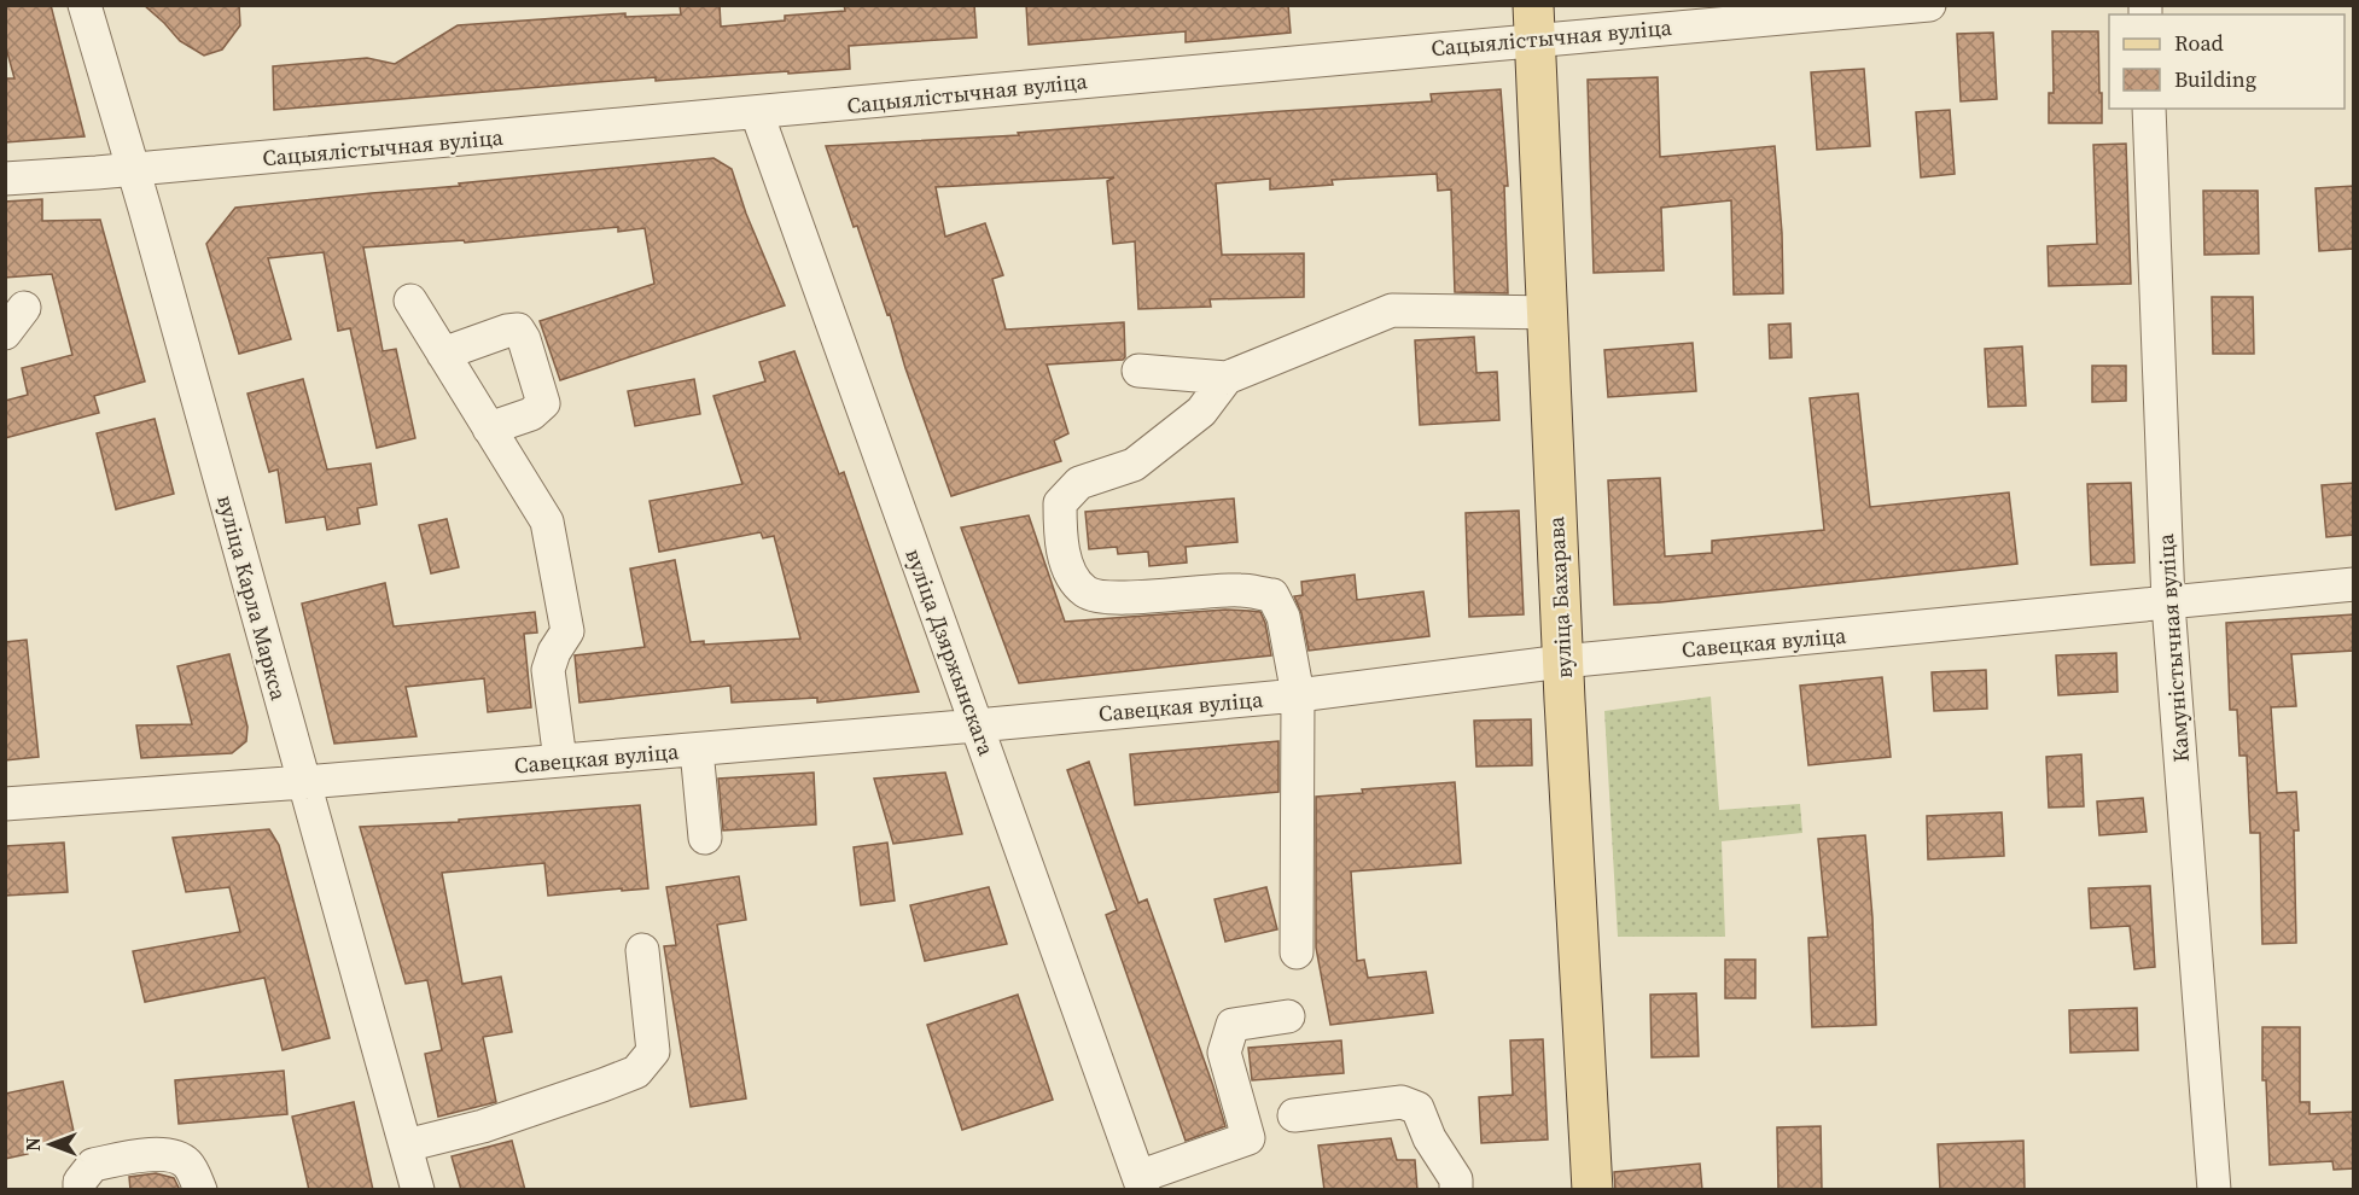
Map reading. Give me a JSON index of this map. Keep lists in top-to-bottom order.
{
  "streets": {
    "main road": ["вуліца Бахарава"],
    "street": [
      "Сацыялістычная вуліца",
      "вуліца Карла Маркса",
      "Савецкая вуліца",
      "Камуністычная вуліца",
      "вуліца Дзяржынскага"
    ]
  },
  "crossings": [
    ["Сацыялістычная вуліца", "вуліца Карла Маркса"],
    ["Сацыялістычная вуліца", "вуліца Бахарава"],
    ["Сацыялістычная вуліца", "вуліца Дзяржынскага"],
    ["вуліца Карла Маркса", "Савецкая вуліца"],
    ["вуліца Бахарава", "Савецкая вуліца"],
    ["Савецкая вуліца", "Камуністычная вуліца"],
    ["Савецкая вуліца", "вуліца Дзяржынскага"]
  ],
  "legend": ["Road", "Building"],
  "north": "left"
}
